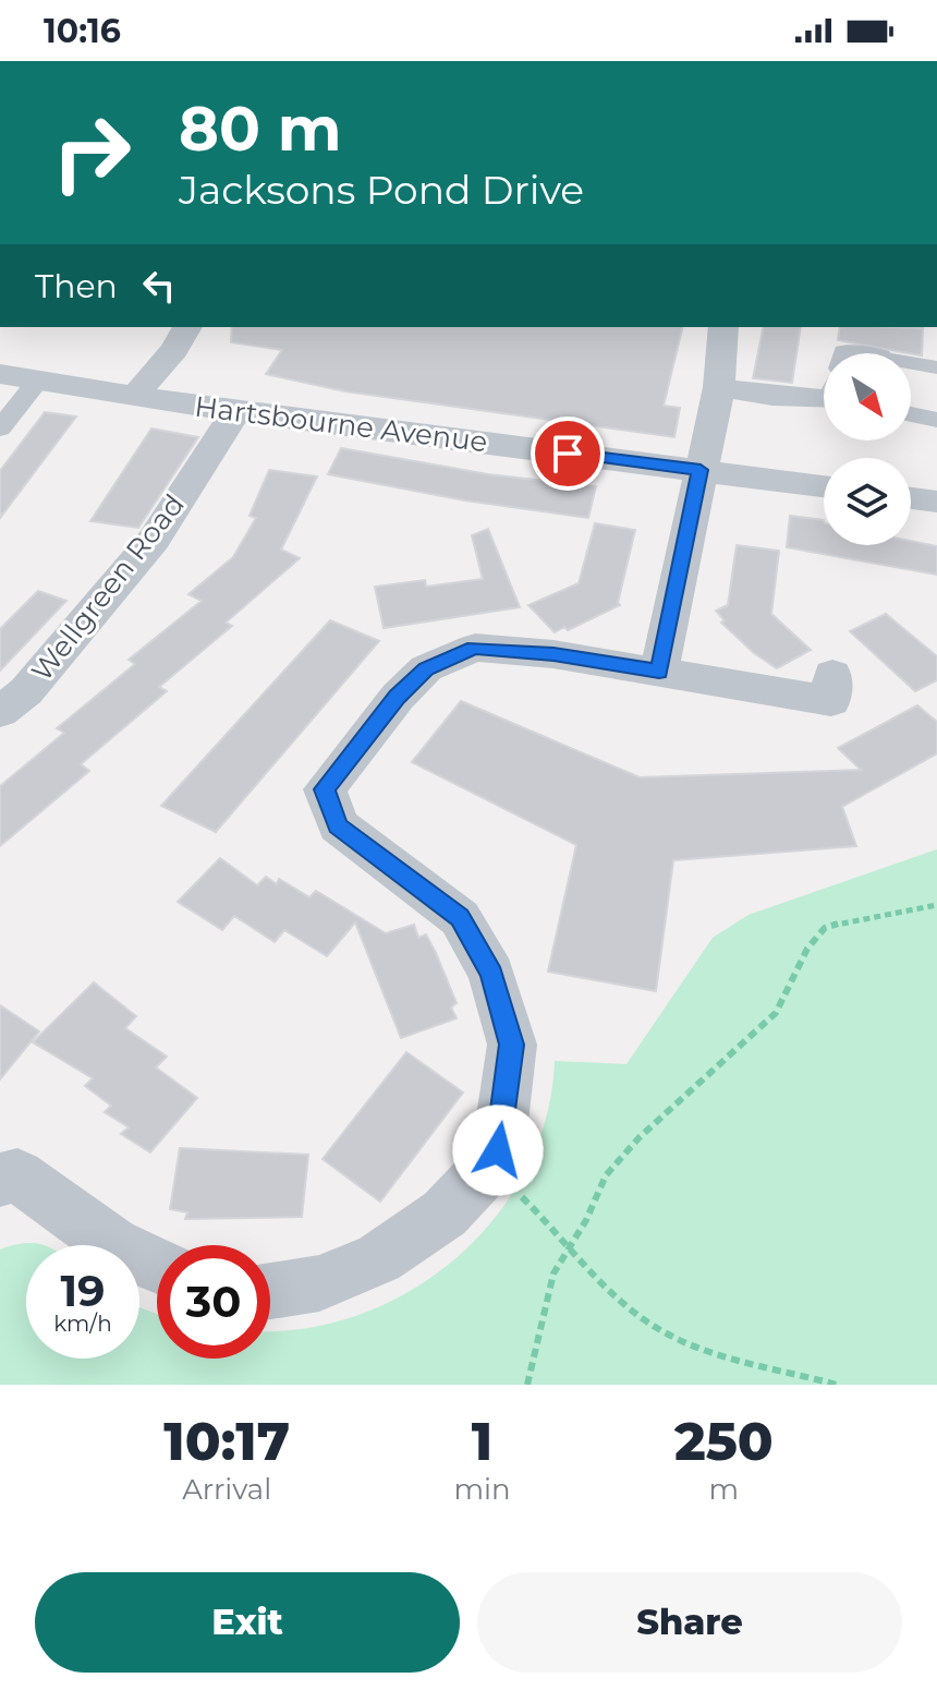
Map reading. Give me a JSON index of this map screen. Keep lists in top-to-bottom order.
{
  "streets": {
    "street": ["Hartsbourne Avenue", "Wellgreen Road"]
  },
  "crossings": [
    ["Hartsbourne Avenue", "Wellgreen Road"]
  ],
  "north": "bottom right",
  "page": {
    "status": "10:16",
    "turn": ["80 m", "Jacksons Pond Drive"],
    "then": "Then",
    "speed": "19 km/h",
    "limit": "30",
    "eta": [
      "10:17",
      "Arrival",
      "1",
      "min",
      "250",
      "m"
    ],
    "buttons": ["Exit", "Share"]
  }
}
